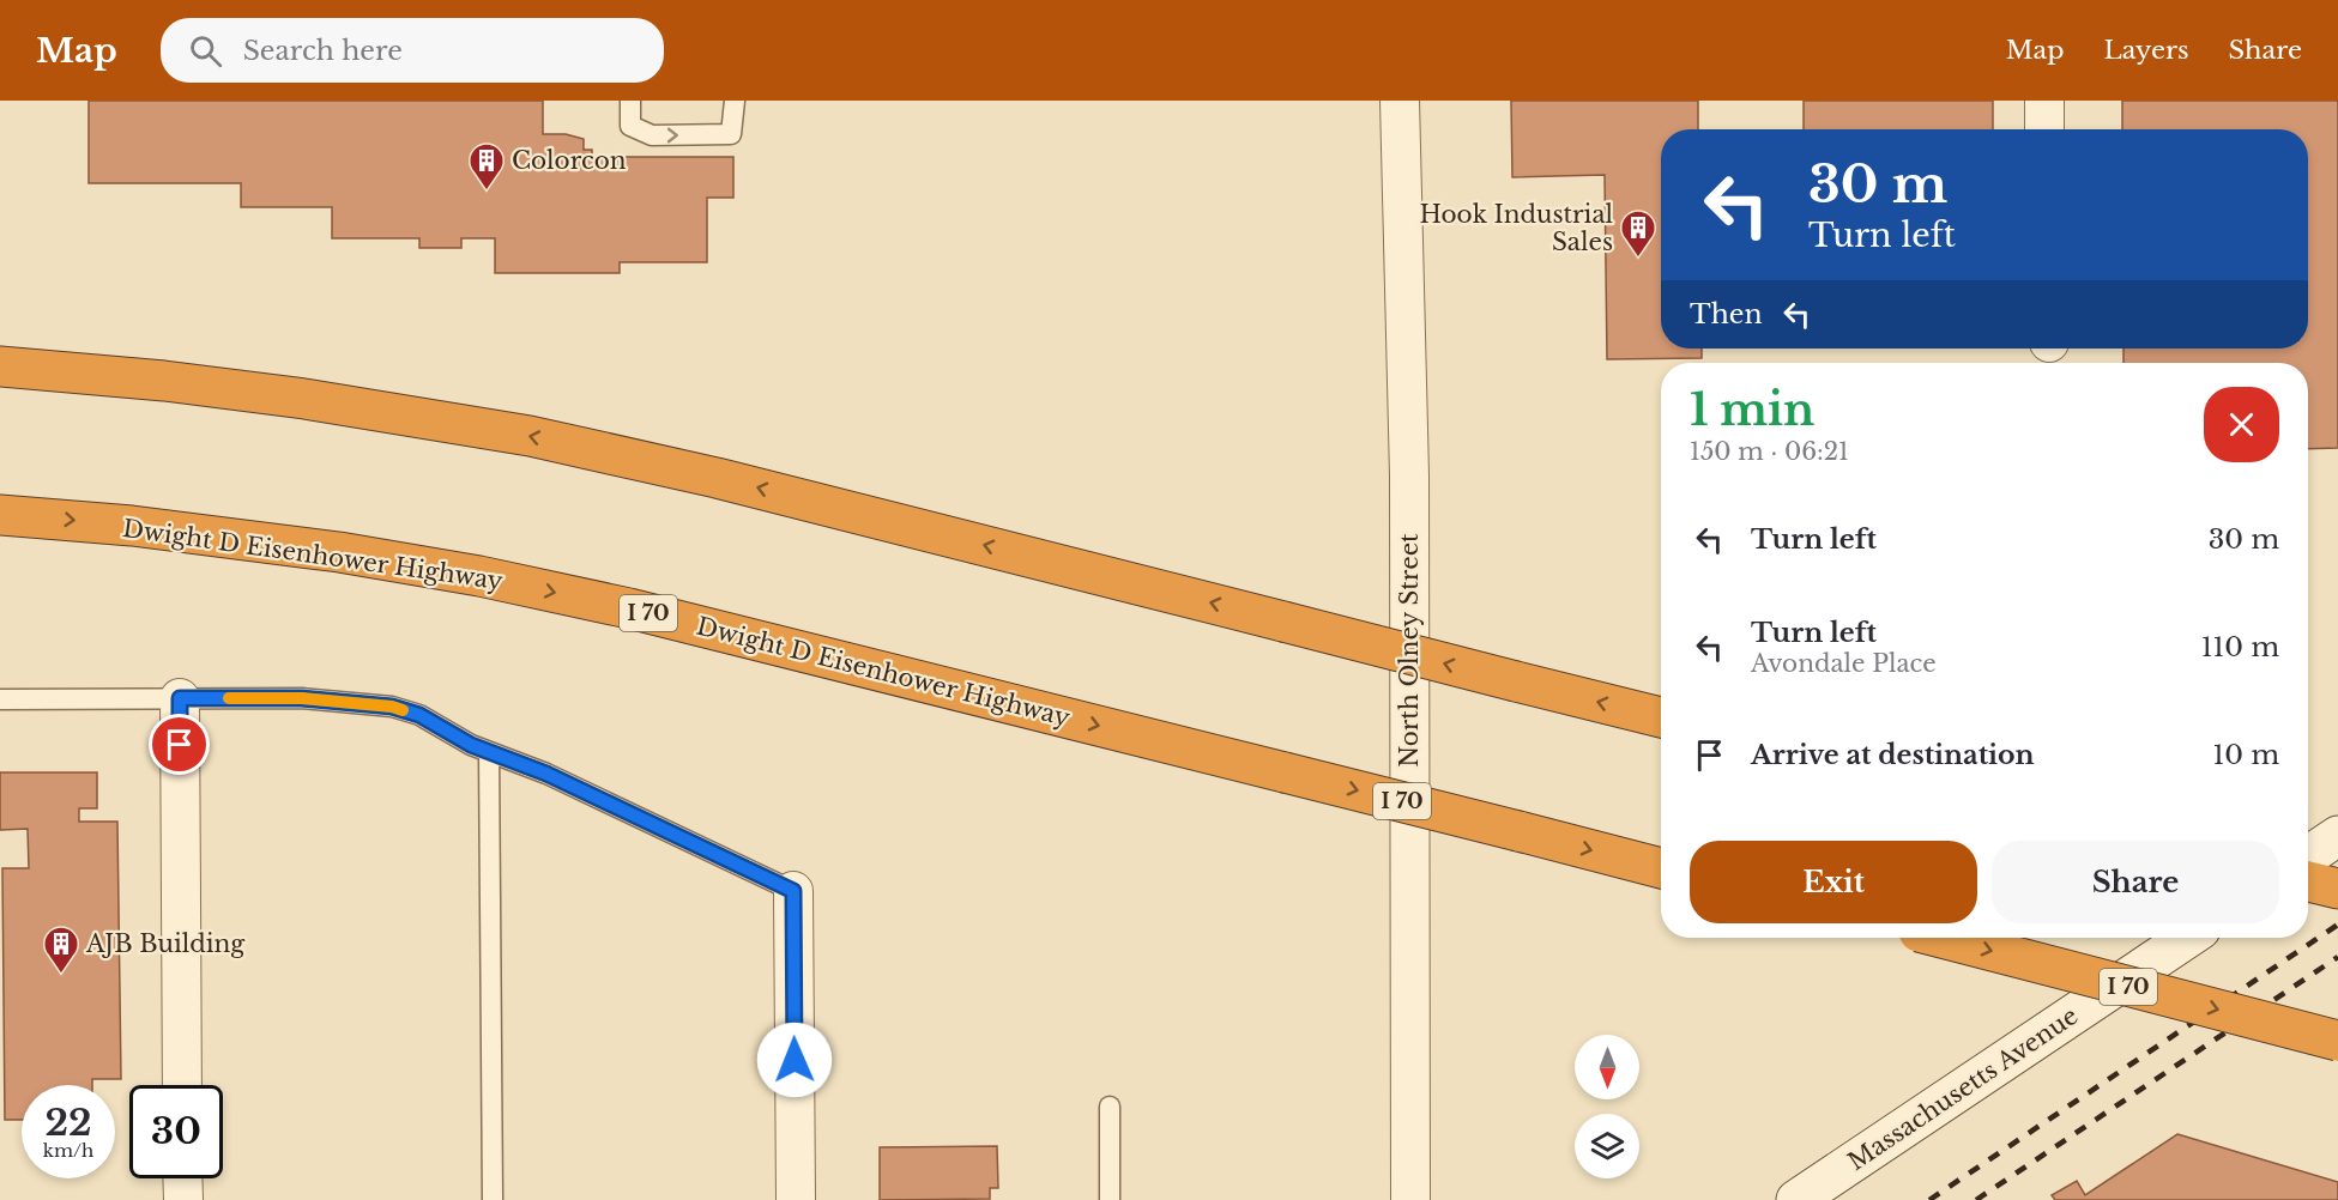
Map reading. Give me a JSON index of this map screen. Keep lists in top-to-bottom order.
{
  "streets": {
    "highway": ["Dwight D Eisenhower Highway", "I 70"],
    "street": ["North Olney Street", "Massachusetts Avenue"]
  },
  "places": {
    "building": ["Colorcon", "Hook Industrial Sales", "AJB Building"]
  },
  "north": "bottom",
  "page": {
    "header": "Map",
    "search": "Search here",
    "nav": ["Map", "Layers", "Share"],
    "turn": ["30 m", "Turn left"],
    "then": "Then",
    "heading": ["1 min", "150 m · 06:21"],
    "list": [
      {
        "name": "Turn left",
        "value": "30 m"
      },
      {
        "name": "Turn left",
        "note": "Avondale Place",
        "value": "110 m"
      },
      {
        "name": "Arrive at destination",
        "value": "10 m"
      }
    ],
    "buttons": ["Exit", "Share"],
    "speed": "22 km/h",
    "limit": "30"
  }
}
